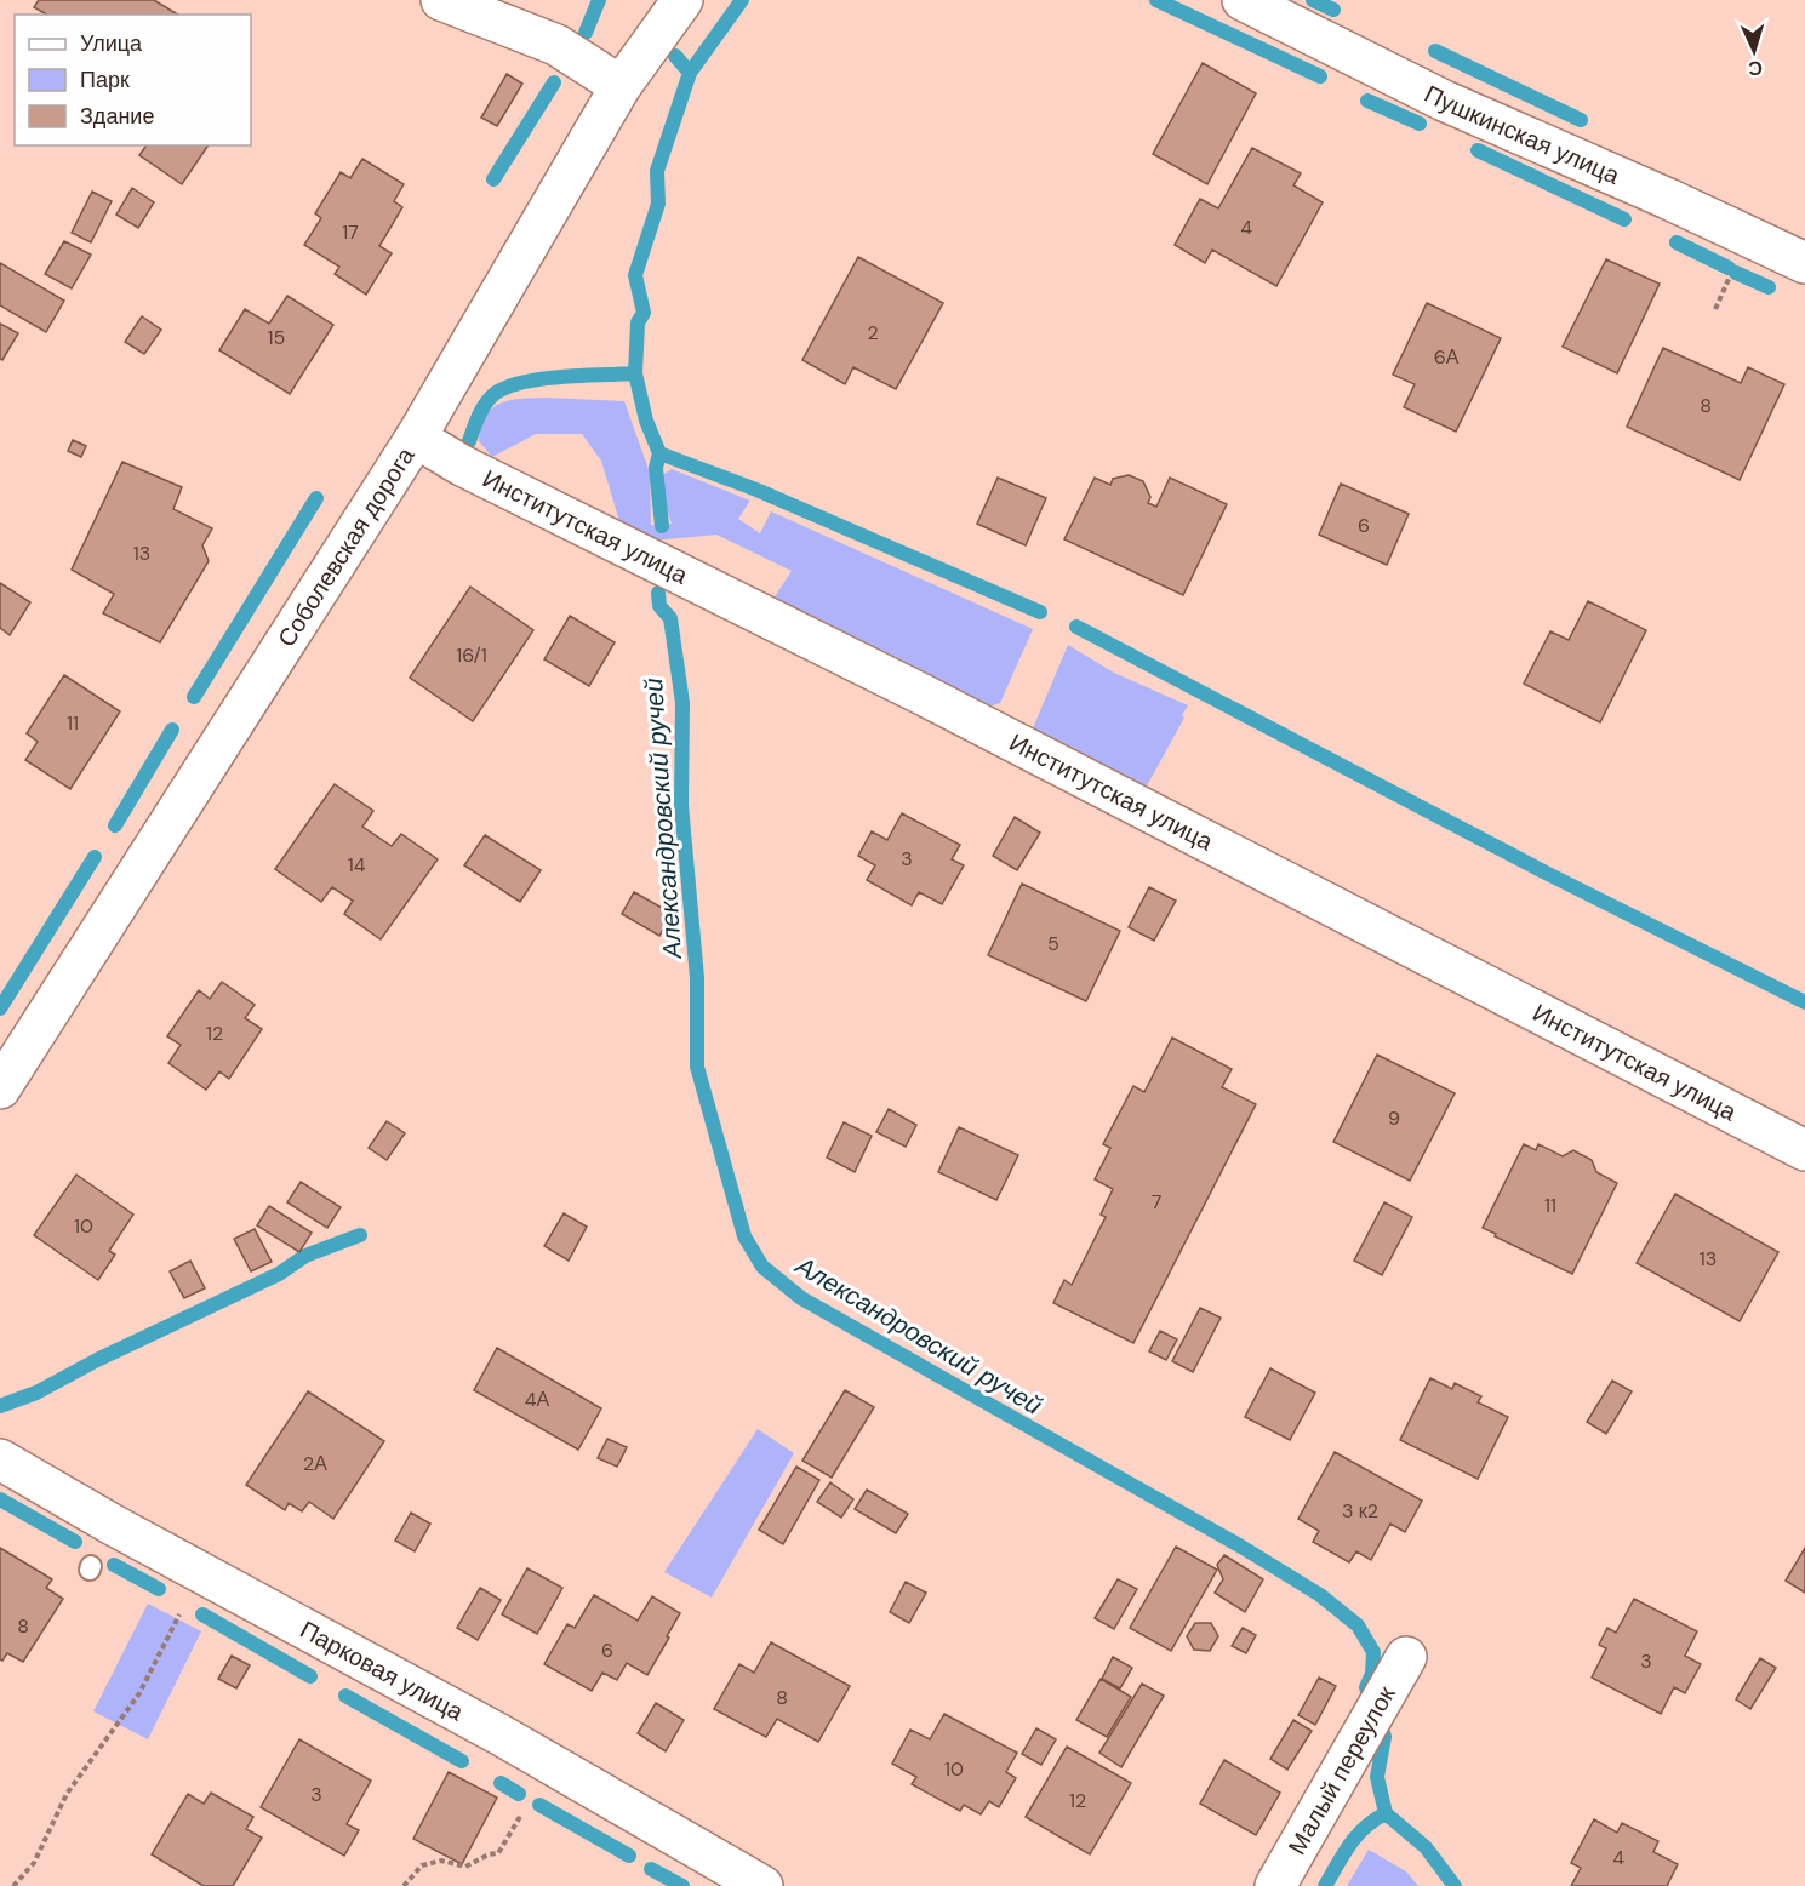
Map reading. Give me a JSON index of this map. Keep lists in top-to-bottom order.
{
  "streets": {
    "street": [
      "Пушкинская улица",
      "Институтская улица",
      "Соболевская дорога",
      "Парковая улица",
      "Малый переулок"
    ]
  },
  "crossings": [
    ["Институтская улица", "Соболевская дорога"]
  ],
  "water": ["Александровский ручей"],
  "house_numbers": [
    "4",
    "17",
    "2",
    "15",
    "6А",
    "8",
    "6",
    "13",
    "16/1",
    "11",
    "3",
    "14",
    "5",
    "12",
    "9",
    "7",
    "11",
    "10",
    "13",
    "4А",
    "2А",
    "3 к2",
    "8",
    "6",
    "3",
    "8",
    "10",
    "3",
    "12",
    "4"
  ],
  "legend": ["Улица", "Парк", "Здание"],
  "north": "bottom"
}
